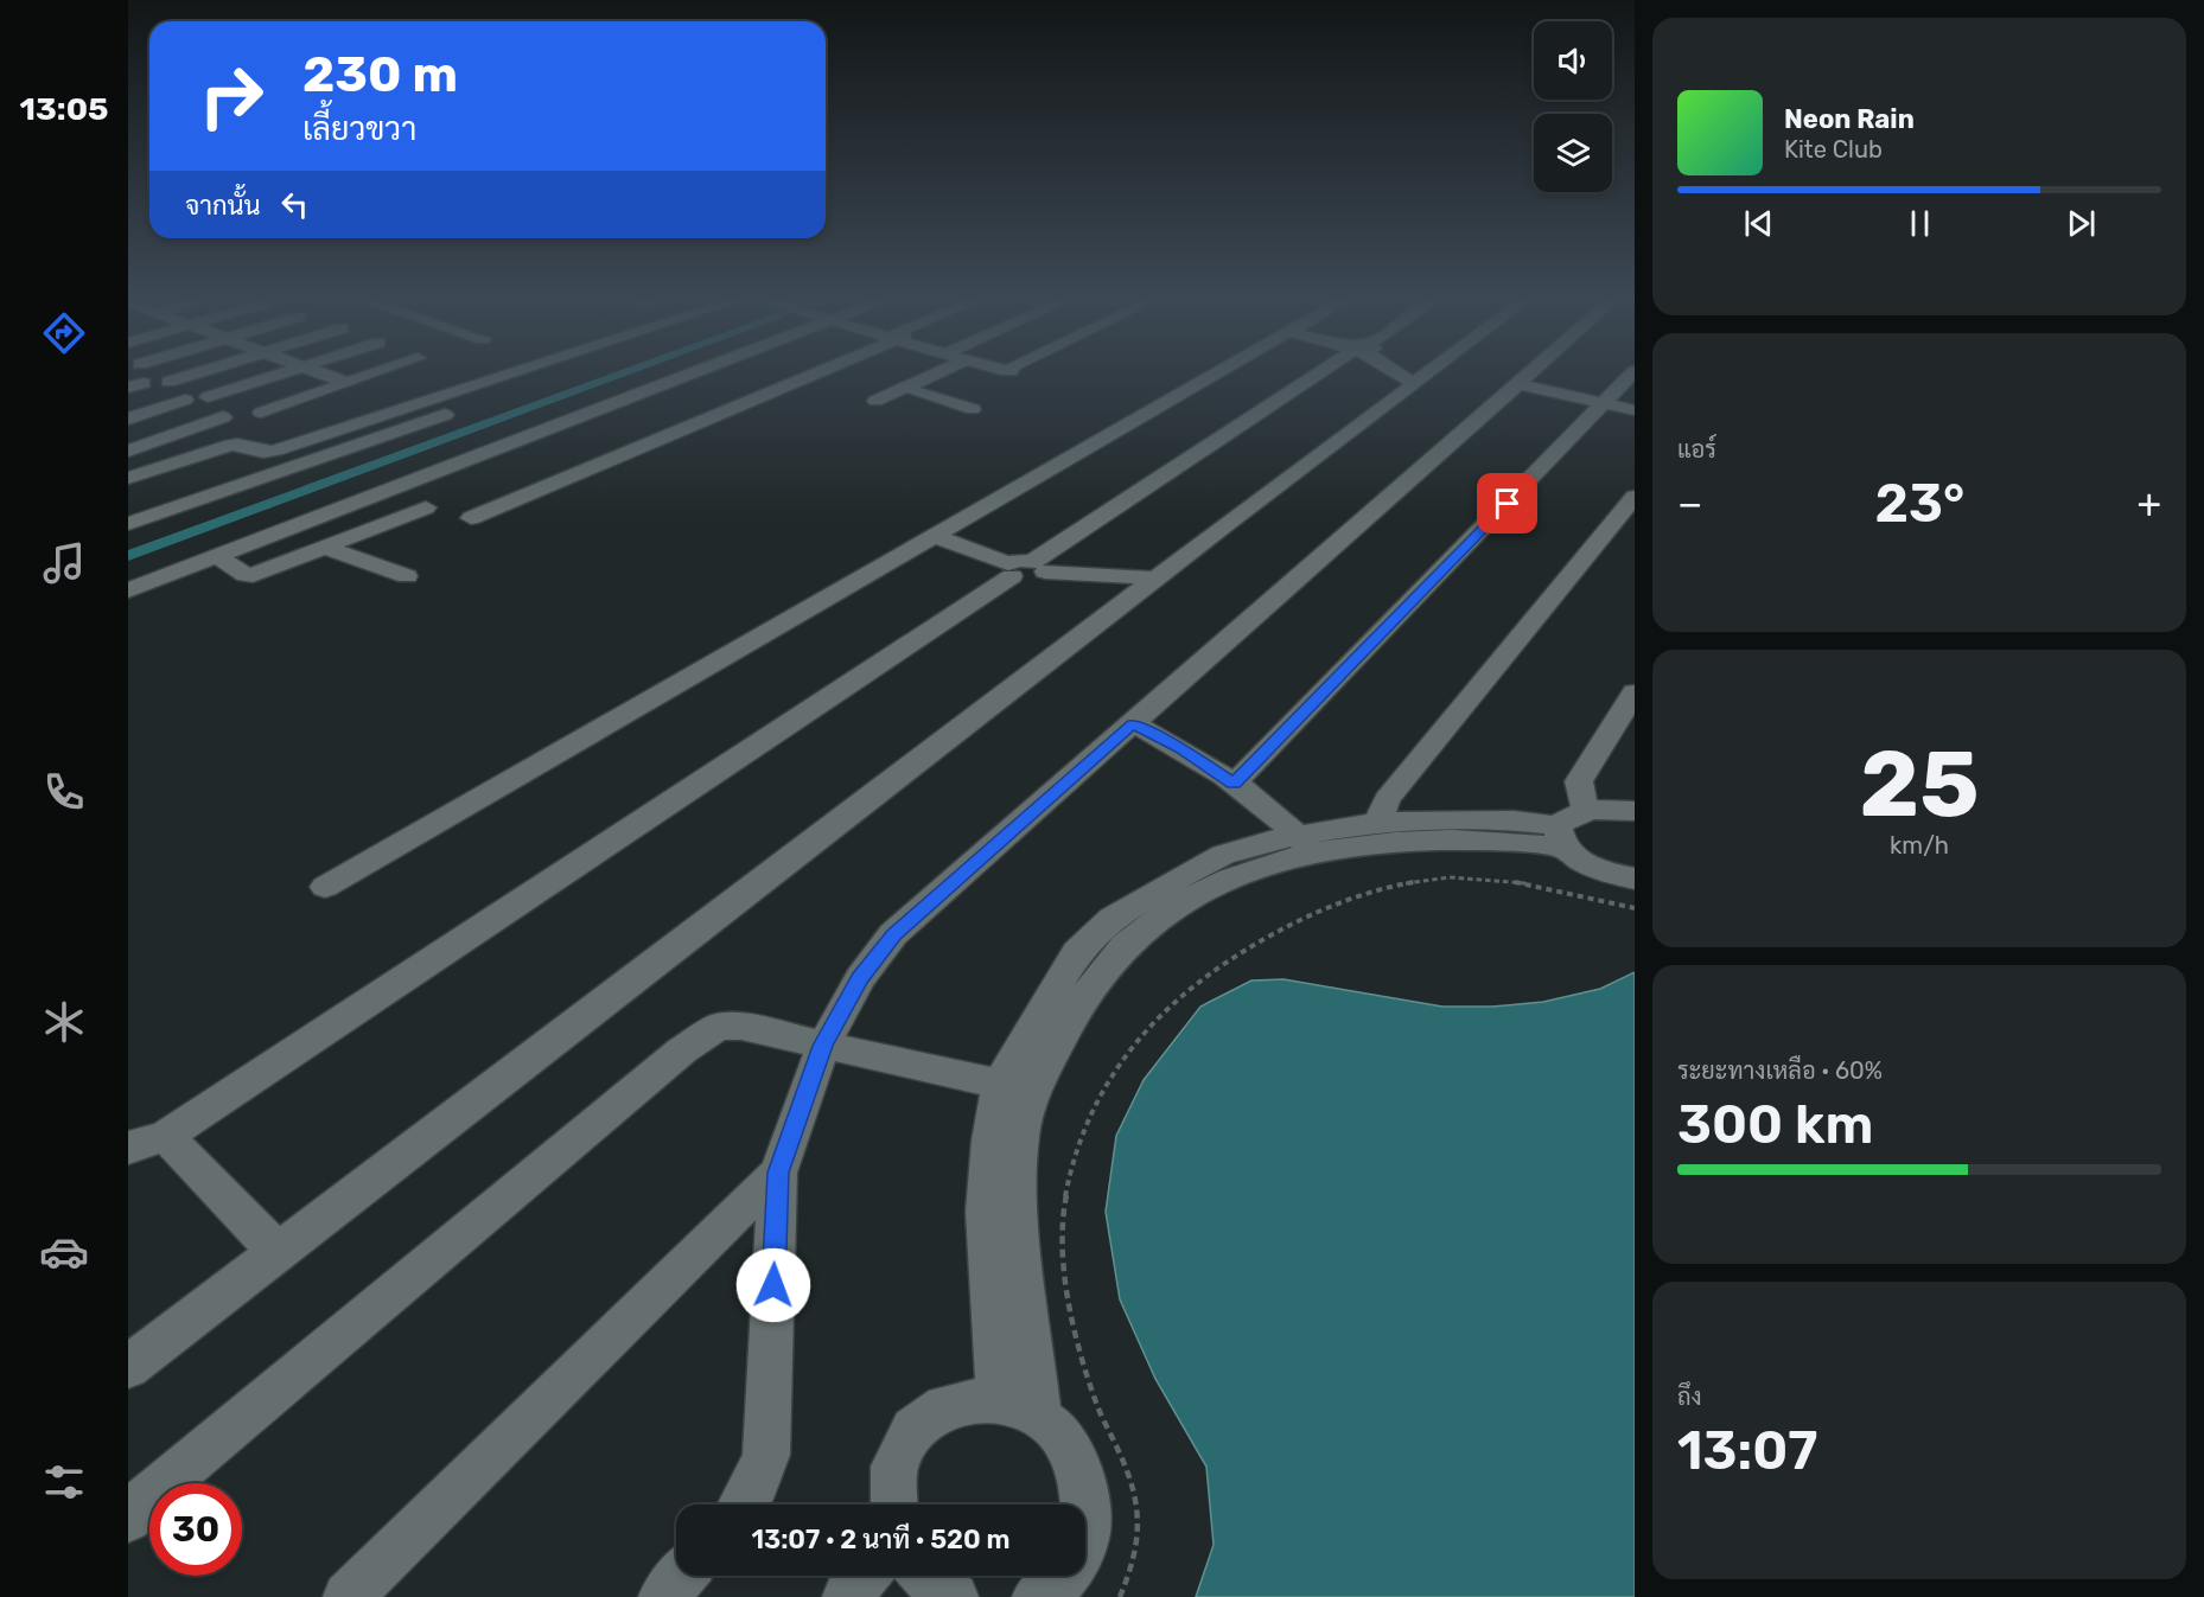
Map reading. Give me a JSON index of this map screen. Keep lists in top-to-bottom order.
{
  "page": {
    "tabs": "13:05",
    "turn": ["230 m", "เลี้ยวขวา"],
    "song": ["Neon Rain", "Kite Club"],
    "then": "จากนั้น",
    "tile": [
      "แอร์",
      ["25", "km/h"],
      ["ระยะทางเหลือ · 60%", "300 km"],
      ["ถึง", "13:07"]
    ],
    "heat": ["−", "23°", "+"],
    "limit": "30",
    "trip": "13:07 · 2 นาที · 520 m"
  }
}
